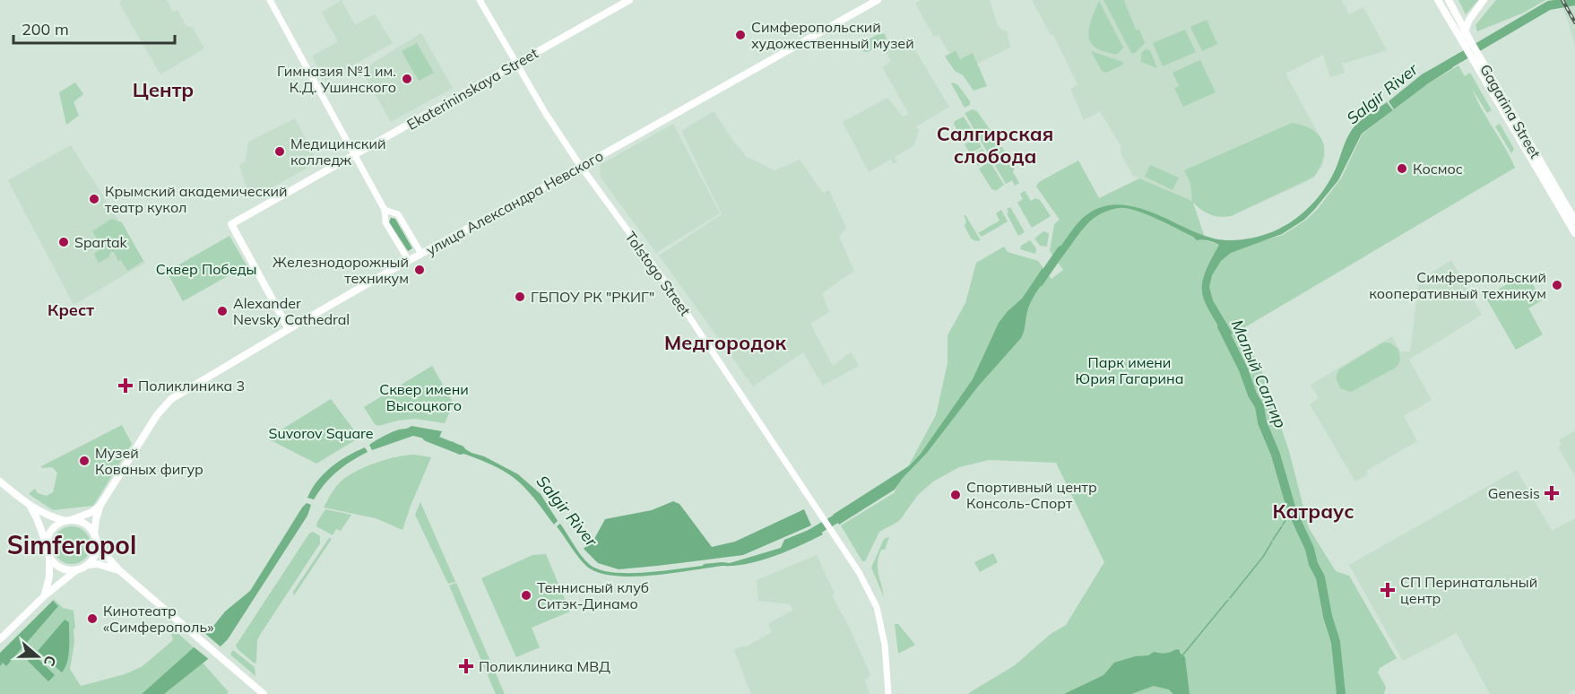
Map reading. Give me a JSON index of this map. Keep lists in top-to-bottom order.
{
  "streets": {
    "main road": [
      "Ekaterininskaya Street",
      "Gagarina Street",
      "улица Александра Невского",
      "Tolstogo Street"
    ]
  },
  "crossings": [
    ["Ekaterininskaya Street", "улица Александра Невского"],
    ["Ekaterininskaya Street", "Tolstogo Street"],
    ["улица Александра Невского", "Tolstogo Street"]
  ],
  "districts": [
    "Центр",
    "Салгирская слобода",
    "Крест",
    "Медгородок",
    "Катраус",
    "Simferopol"
  ],
  "water": ["Salgir River", "Малый Салгир"],
  "parks": [
    "Сквер Победы",
    "Парк имени Юрия Гагарина",
    "Сквер имени Высоцкого",
    "Suvorov Square"
  ],
  "places": {
    "other": [
      "Симферопольский художественный музей",
      "Гимназия №1 им. К.Д. Ушинского",
      "Медицинский колледж",
      "Космос",
      "Крымский академический театр кукол",
      "Spartak",
      "Железнодорожный техникум",
      "Симферопольский кооперативный техникум",
      "ГБПОУ РК \"РКИГ\"",
      "Alexander Nevsky Cathedral",
      "Музей Кованых фигур",
      "Спортивный центр Консоль-Спорт",
      "Теннисный клуб Ситэк-Динамо",
      "Кинотеатр «Симферополь»"
    ],
    "health": [
      "Поликлиника 3",
      "Genesis",
      "СП Перинатальный центр",
      "Поликлиника МВД"
    ]
  },
  "scale_bar": "200 m",
  "north": "right"
}
